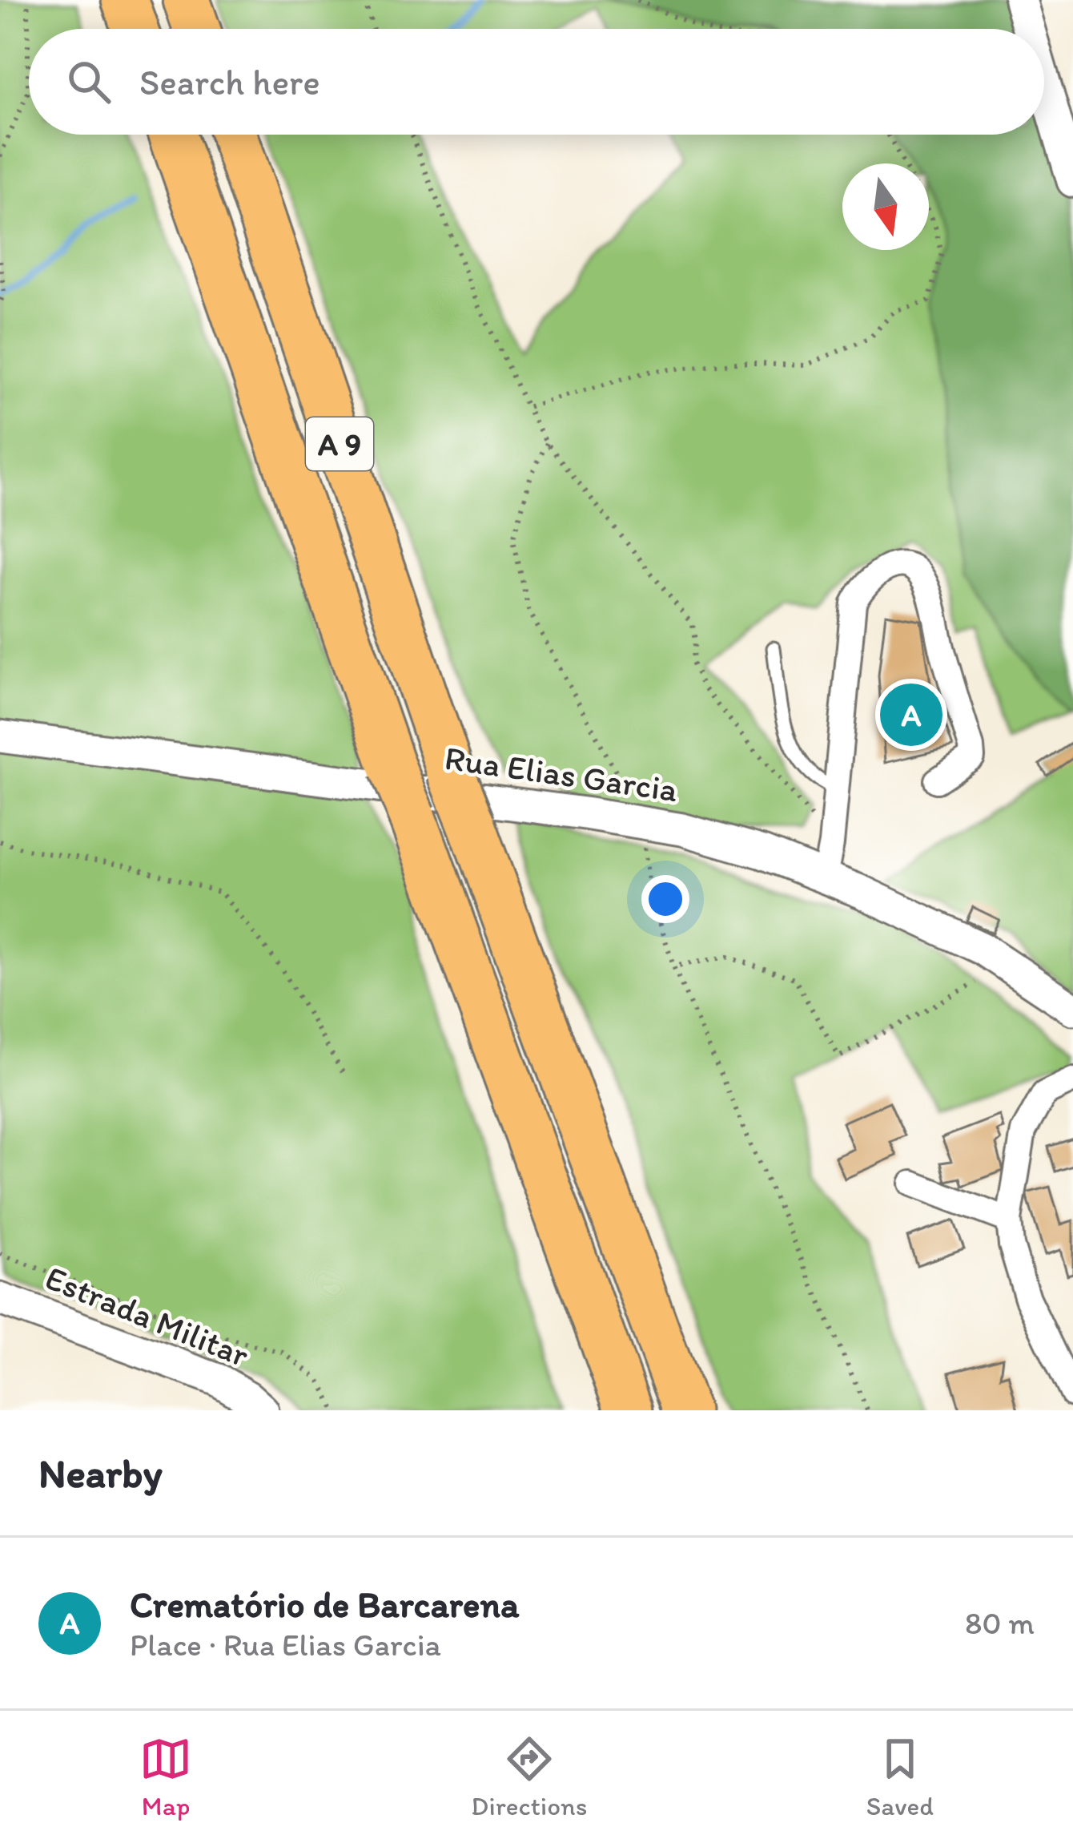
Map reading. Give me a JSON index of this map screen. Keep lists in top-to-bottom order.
{
  "streets": {
    "highway": ["A 9"],
    "street": ["Rua Elias Garcia", "Estrada Militar"]
  },
  "north": "bottom",
  "page": {
    "search": "Search here",
    "pins": "A",
    "heading": "Nearby",
    "list": [
      {
        "mark": "A",
        "name": "Crematório de Barcarena",
        "note": "Place · Rua Elias Garcia",
        "value": "80 m"
      }
    ],
    "nav": ["Map", "Directions", "Saved"]
  }
}
